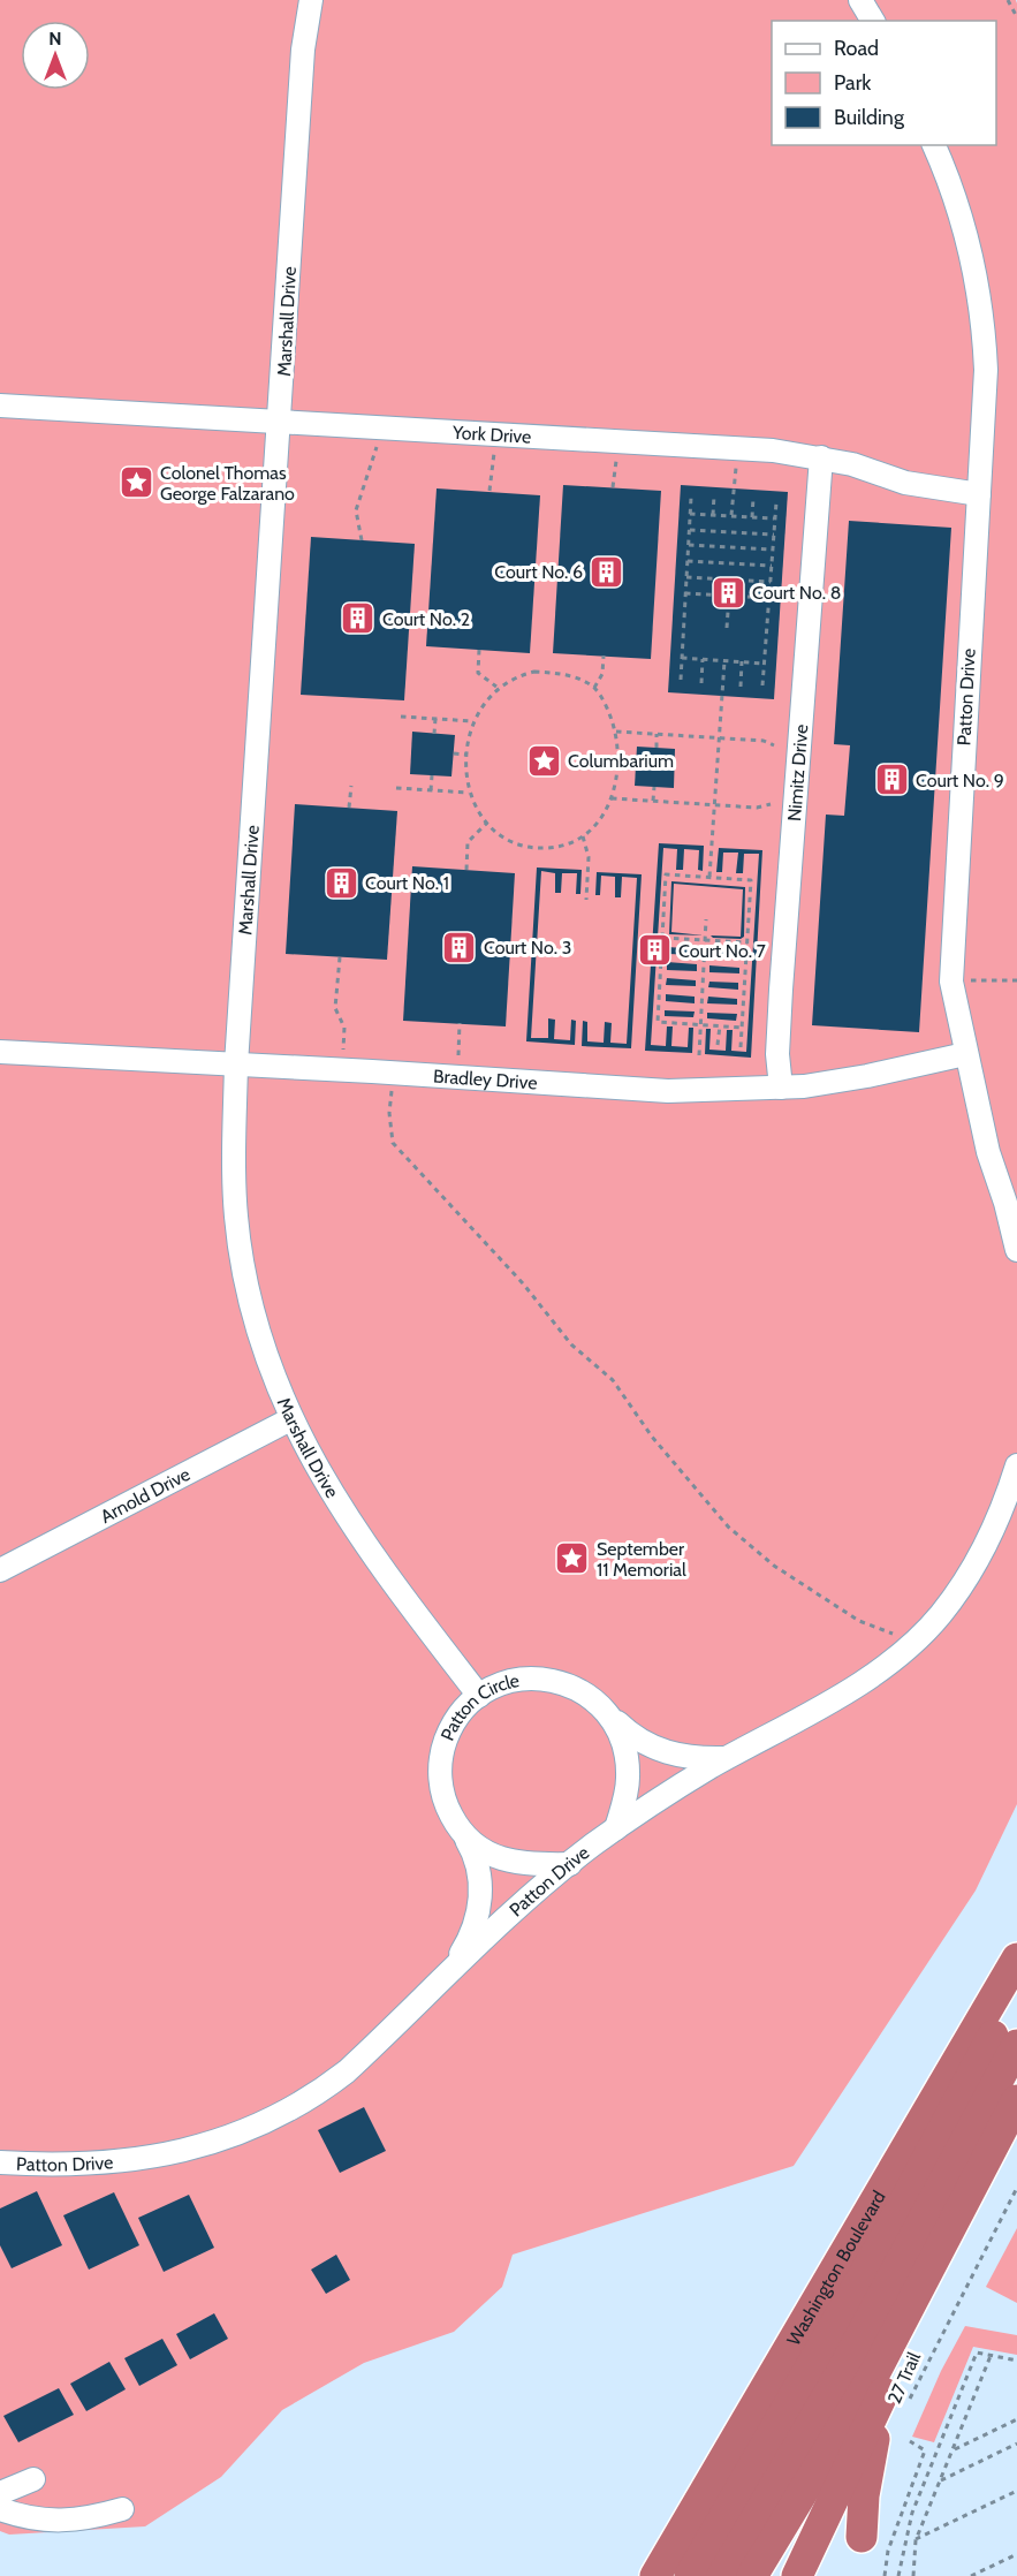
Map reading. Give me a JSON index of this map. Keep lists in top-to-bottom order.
{
  "streets": {
    "highway": ["Washington Boulevard"],
    "lane": [
      "Marshall Drive",
      "York Drive",
      "Patton Drive",
      "Nimitz Drive",
      "Bradley Drive",
      "Arnold Drive",
      "Patton Circle"
    ],
    "path": ["27 Trail"]
  },
  "crossings": [
    ["Marshall Drive", "York Drive"],
    ["Marshall Drive", "Patton Drive"],
    ["Marshall Drive", "Bradley Drive"],
    ["Marshall Drive", "Arnold Drive"],
    ["Marshall Drive", "Patton Circle"],
    ["York Drive", "Patton Drive"],
    ["York Drive", "Nimitz Drive"],
    ["Patton Drive", "Bradley Drive"],
    ["Patton Drive", "Patton Circle"],
    ["Nimitz Drive", "Bradley Drive"]
  ],
  "places": {
    "place": ["Colonel Thomas George Falzarano", "Columbarium", "September 11 Memorial"],
    "building": [
      "Court No. 6",
      "Court No. 8",
      "Court No. 2",
      "Court No. 9",
      "Court No. 1",
      "Court No. 3",
      "Court No. 7"
    ]
  },
  "legend": ["Road", "Park", "Building"],
  "north": "top"
}
